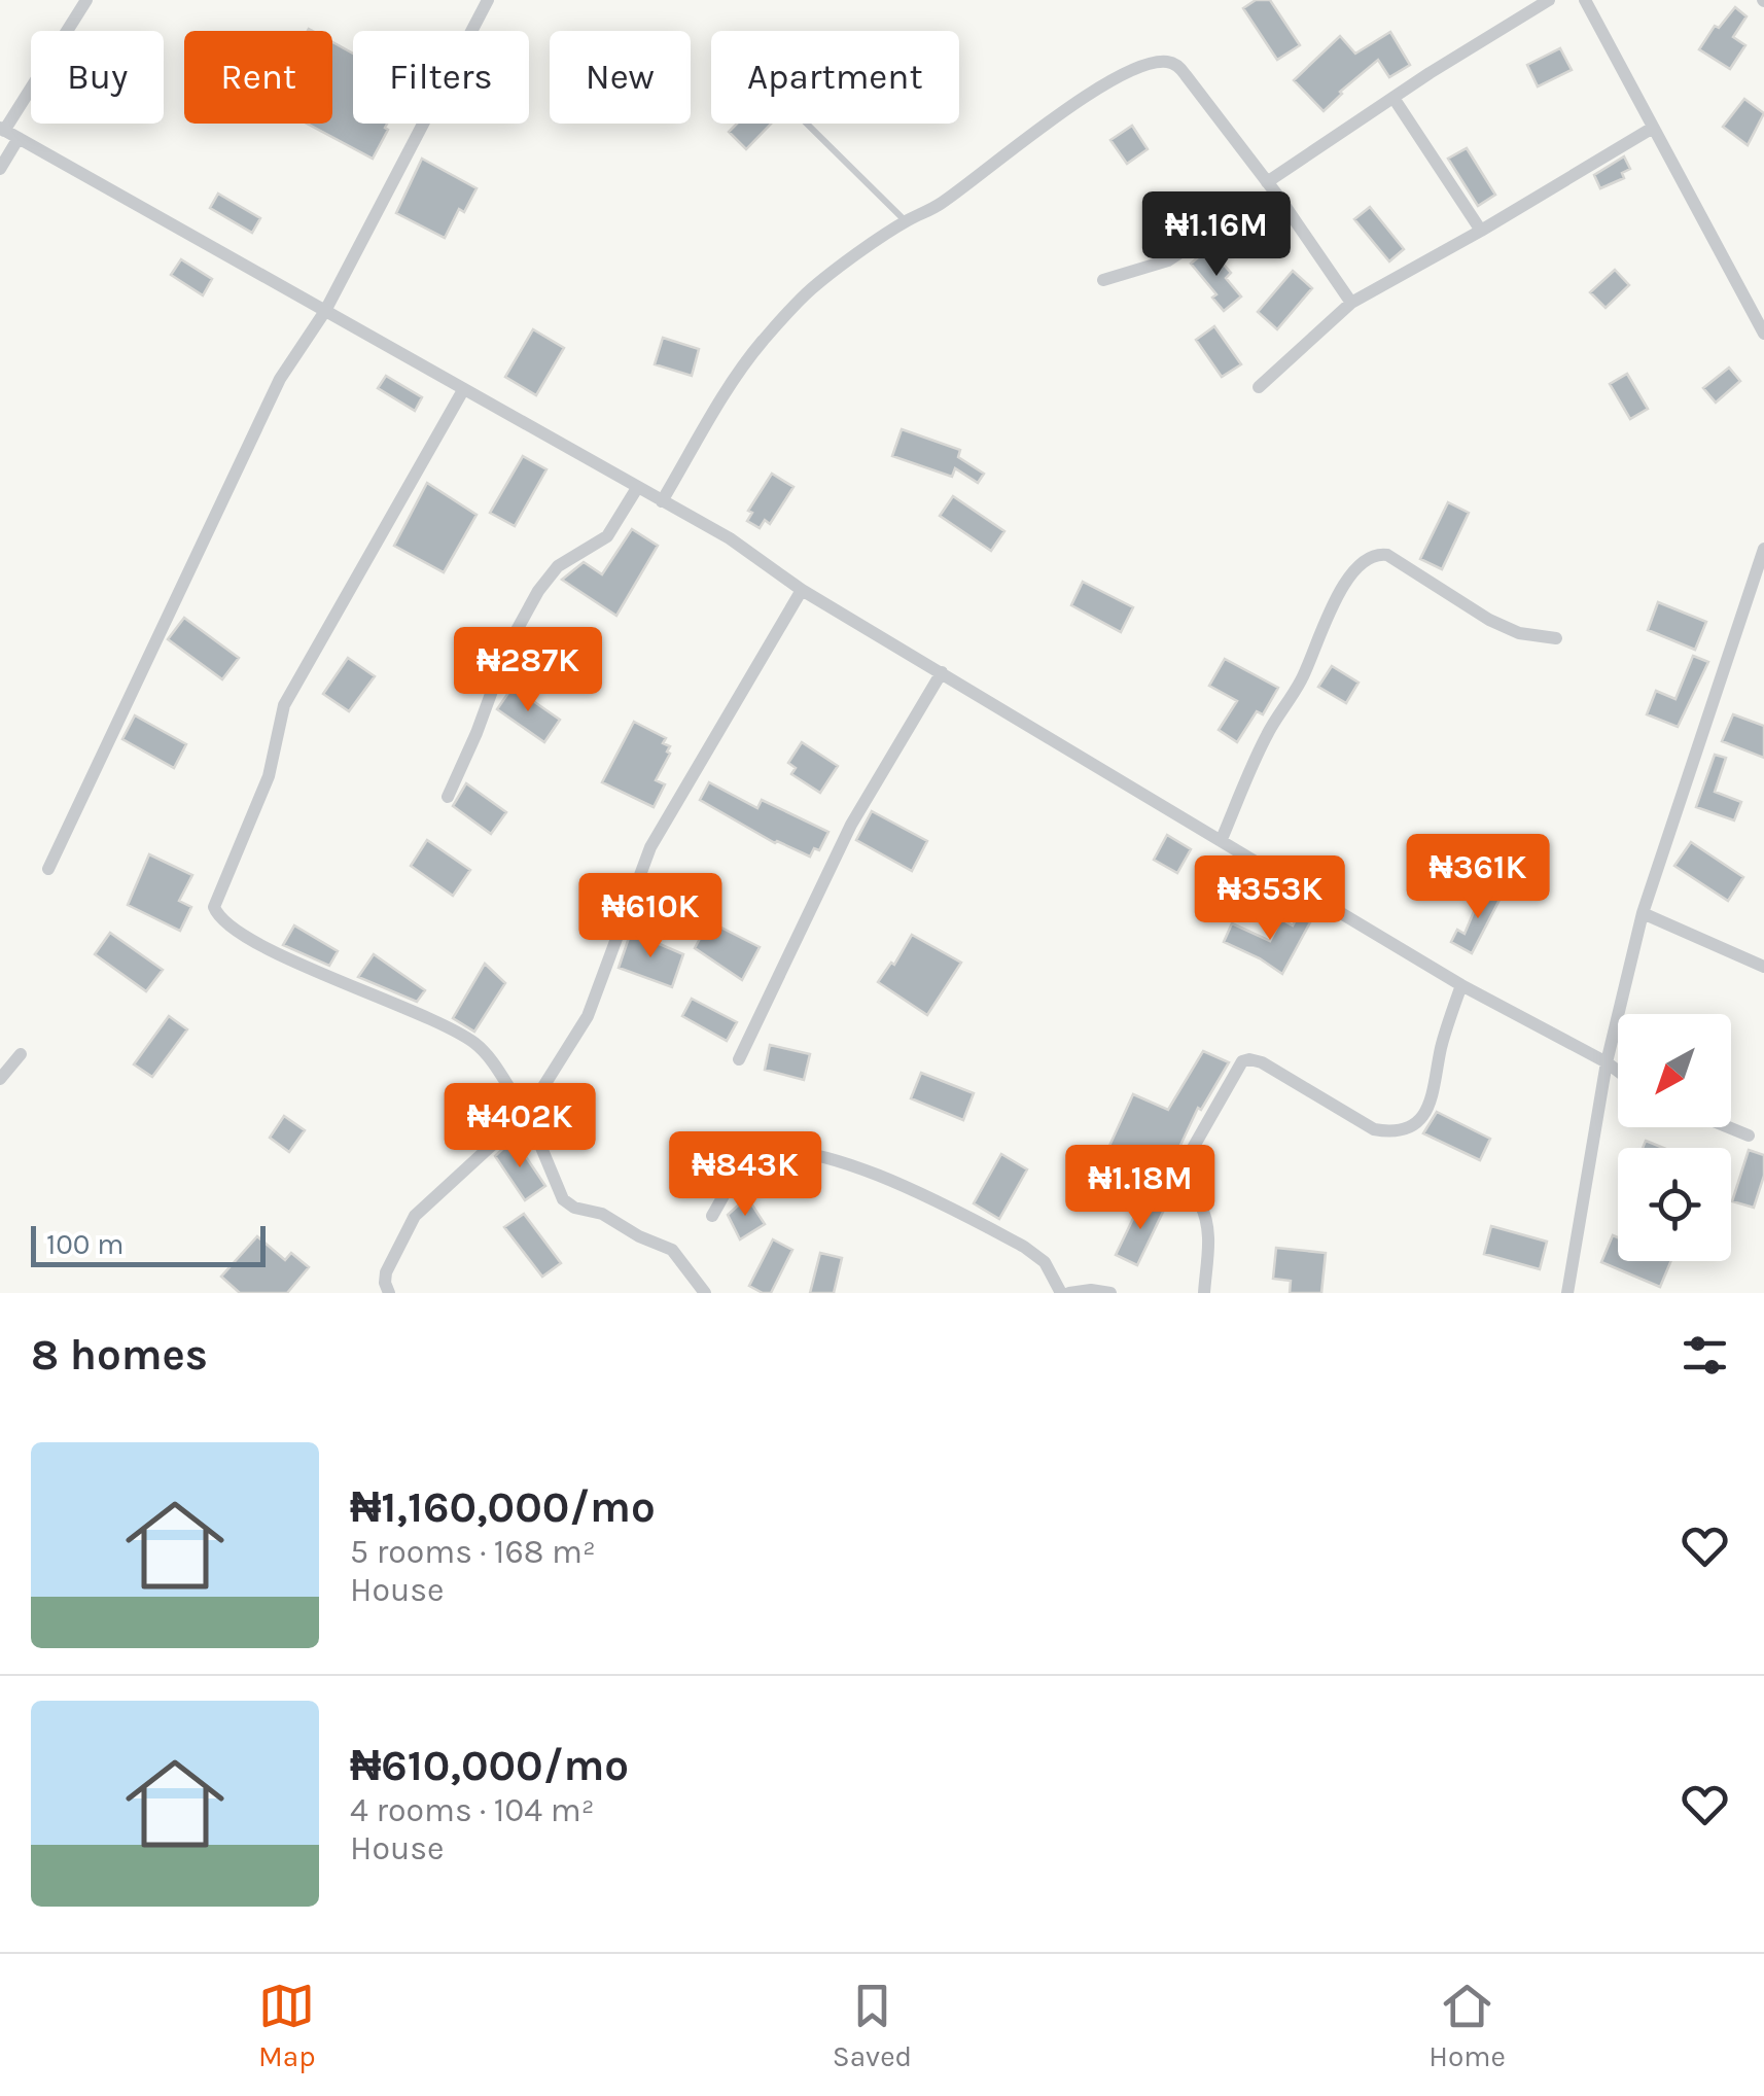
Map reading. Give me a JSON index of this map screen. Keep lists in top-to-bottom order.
{
  "scale_bar": "100 m",
  "north": "bottom left",
  "page": {
    "chip": [
      "Buy",
      "Rent",
      "Filters",
      "New",
      "Apartment"
    ],
    "price": [
      "₦1.16M",
      "₦287K",
      "₦361K",
      "₦353K",
      "₦610K",
      "₦402K",
      "₦843K",
      "₦1.18M"
    ],
    "scale": "100 m",
    "heading": "8 homes",
    "list": [
      {
        "name": "₦1,160,000/mo",
        "note": "5 rooms · 168 m² · House"
      },
      {
        "name": "₦610,000/mo",
        "note": "4 rooms · 104 m² · House"
      }
    ],
    "tabs": ["Map", "Saved", "Home"]
  }
}
